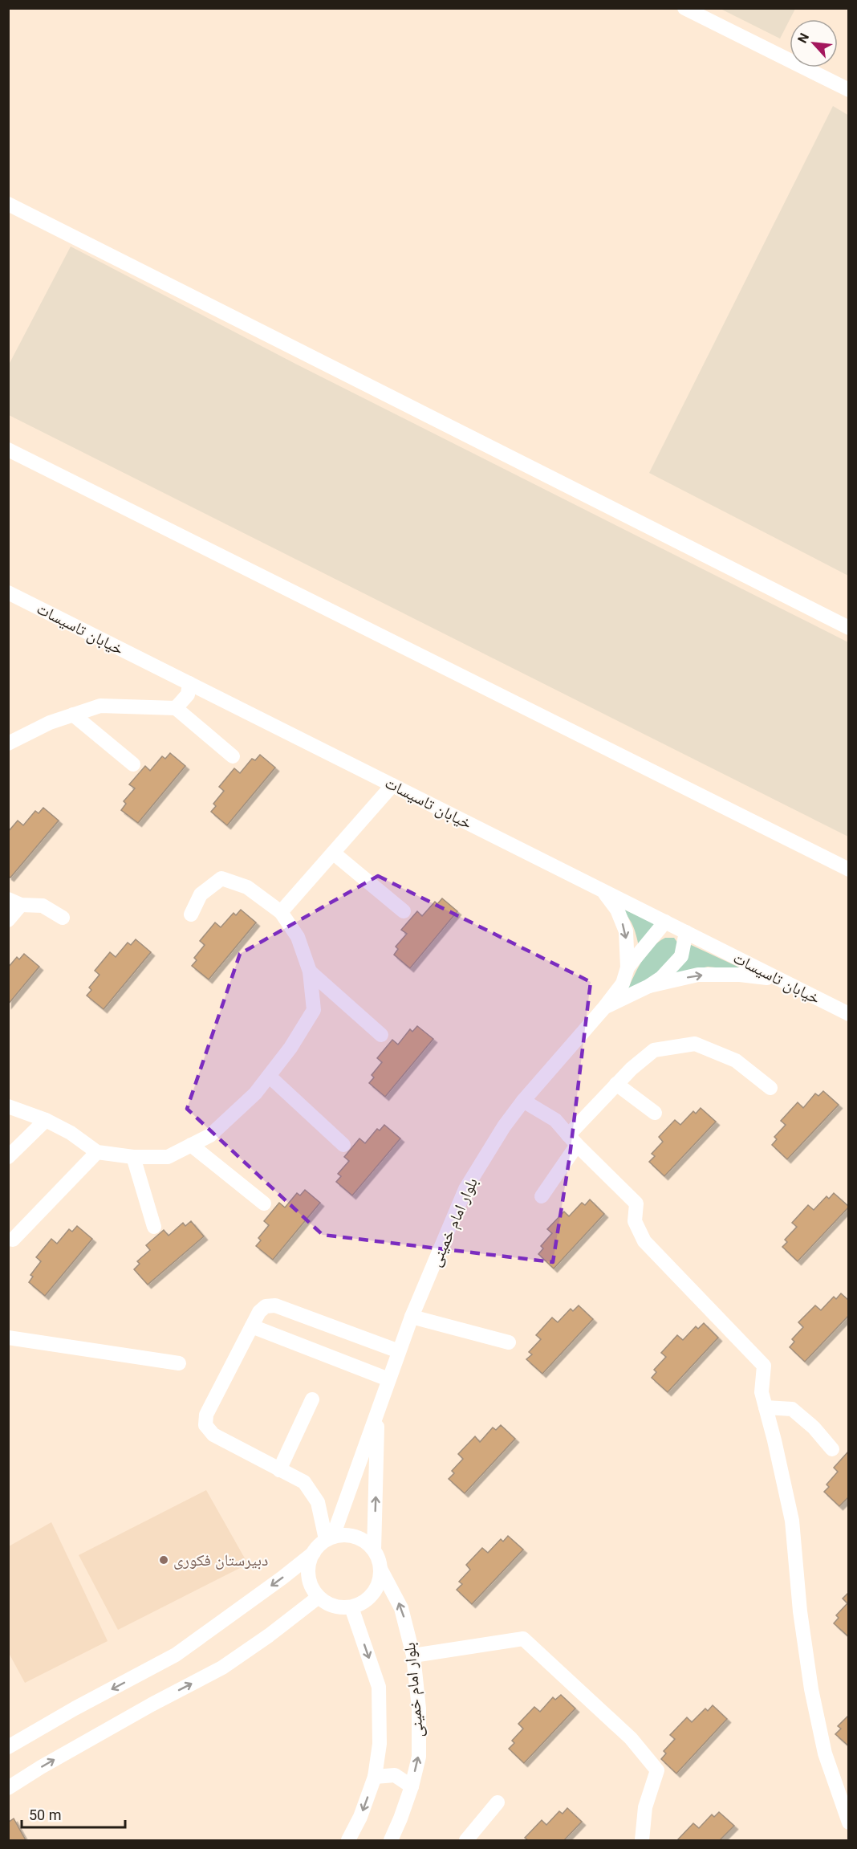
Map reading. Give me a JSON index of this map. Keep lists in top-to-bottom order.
{
  "streets": {
    "street": ["خیابان تاسیسات", "بلوار امام خمینی"]
  },
  "places": ["دبیرستان فکوری"],
  "scale_bar": "50 m",
  "north": "top left"
}
